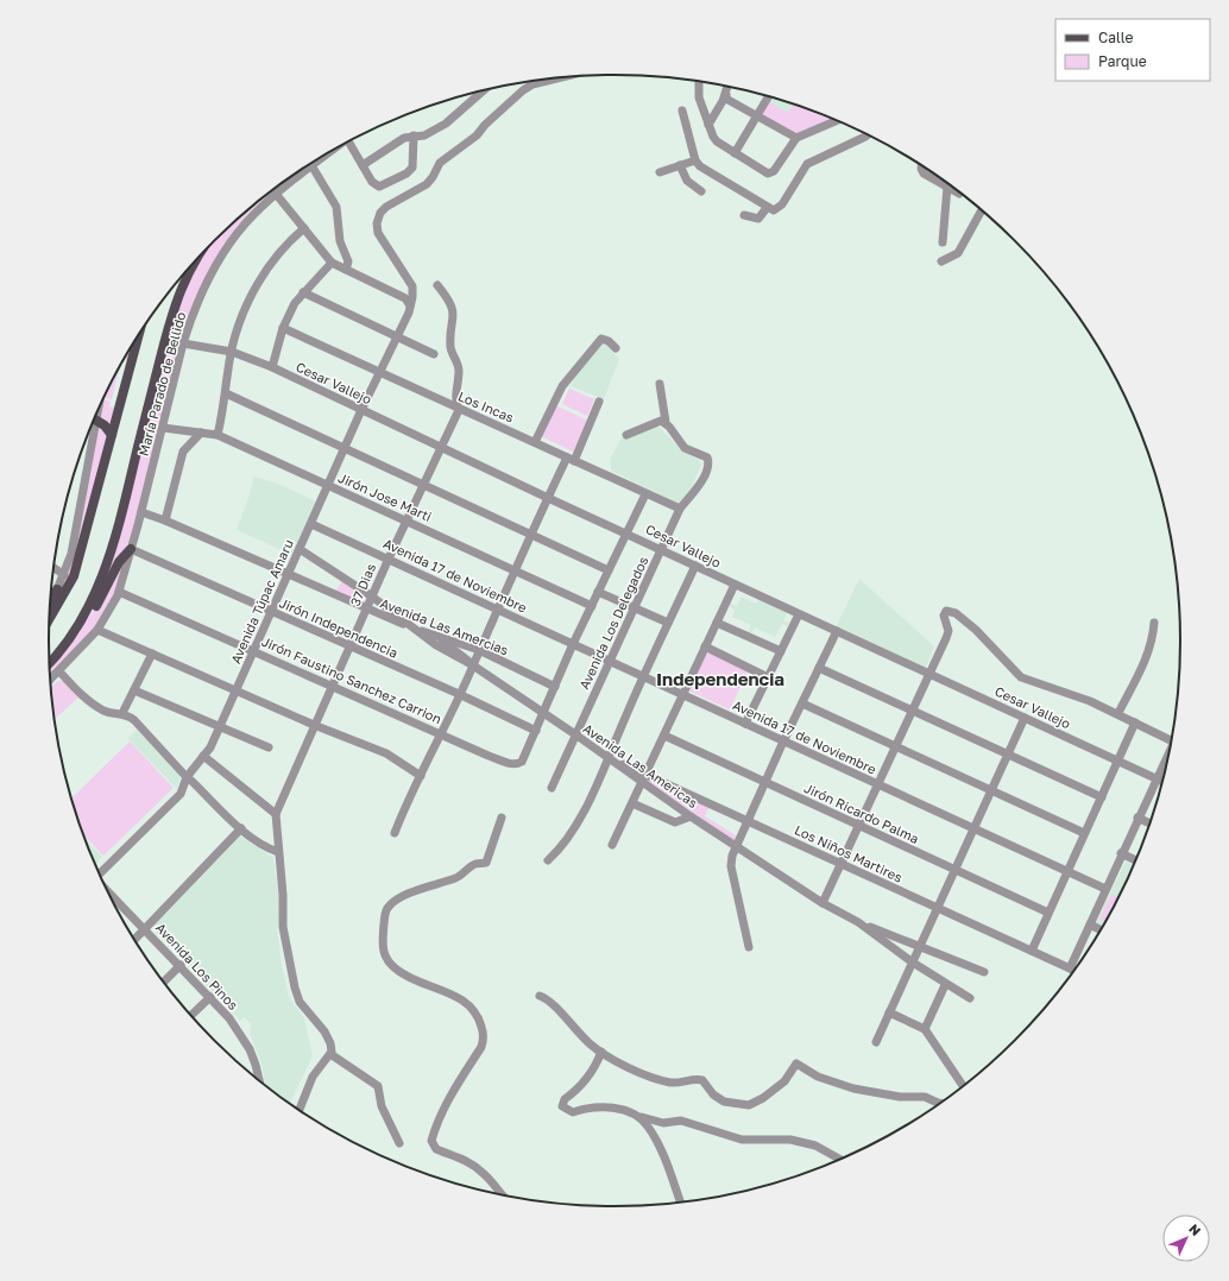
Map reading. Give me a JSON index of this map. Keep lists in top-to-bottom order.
{
  "streets": {
    "street": [
      "Cesar Vallejo",
      "María Parado de Bellido",
      "Los Incas",
      "Jirón Jose Marti",
      "Avenida 17 de Noviembre",
      "37 Dias",
      "Avenida Túpac Amaru",
      "Avenida Los Delegados",
      "Avenida Las Amercias",
      "Jirón Independencia",
      "Jirón Faustino Sanchez Carrion",
      "Avenida Las Americas",
      "Jirón Ricardo Palma",
      "Los Niños Martires",
      "Avenida Los Pinos"
    ]
  },
  "crossings": [
    ["Cesar Vallejo", "María Parado de Bellido"],
    ["Cesar Vallejo", "37 Dias"],
    ["Cesar Vallejo", "Avenida Túpac Amaru"],
    ["Cesar Vallejo", "Avenida Los Delegados"],
    ["María Parado de Bellido", "Jirón Jose Marti"],
    ["María Parado de Bellido", "Avenida Las Amercias"],
    ["María Parado de Bellido", "Jirón Independencia"],
    ["María Parado de Bellido", "Jirón Faustino Sanchez Carrion"],
    ["Los Incas", "37 Dias"],
    ["Los Incas", "Avenida Túpac Amaru"],
    ["Los Incas", "Avenida Los Delegados"],
    ["Jirón Jose Marti", "37 Dias"],
    ["Jirón Jose Marti", "Avenida Túpac Amaru"],
    ["Avenida 17 de Noviembre", "37 Dias"],
    ["Avenida 17 de Noviembre", "Avenida Túpac Amaru"],
    ["Avenida 17 de Noviembre", "Avenida Los Delegados"],
    ["37 Dias", "Avenida Las Amercias"],
    ["37 Dias", "Jirón Independencia"],
    ["37 Dias", "Jirón Faustino Sanchez Carrion"],
    ["37 Dias", "Avenida Las Americas"],
    ["Avenida Túpac Amaru", "Avenida Las Amercias"],
    ["Avenida Túpac Amaru", "Jirón Independencia"],
    ["Avenida Túpac Amaru", "Jirón Faustino Sanchez Carrion"],
    ["Avenida Túpac Amaru", "Avenida Las Americas"],
    ["Avenida Los Delegados", "Avenida Las Americas"],
    ["Avenida Las Amercias", "Avenida Las Americas"],
    ["Jirón Independencia", "Jirón Faustino Sanchez Carrion"],
    ["Avenida Las Americas", "Los Niños Martires"]
  ],
  "districts": ["Independencia"],
  "legend": ["Calle", "Parque"],
  "north": "top right"
}
